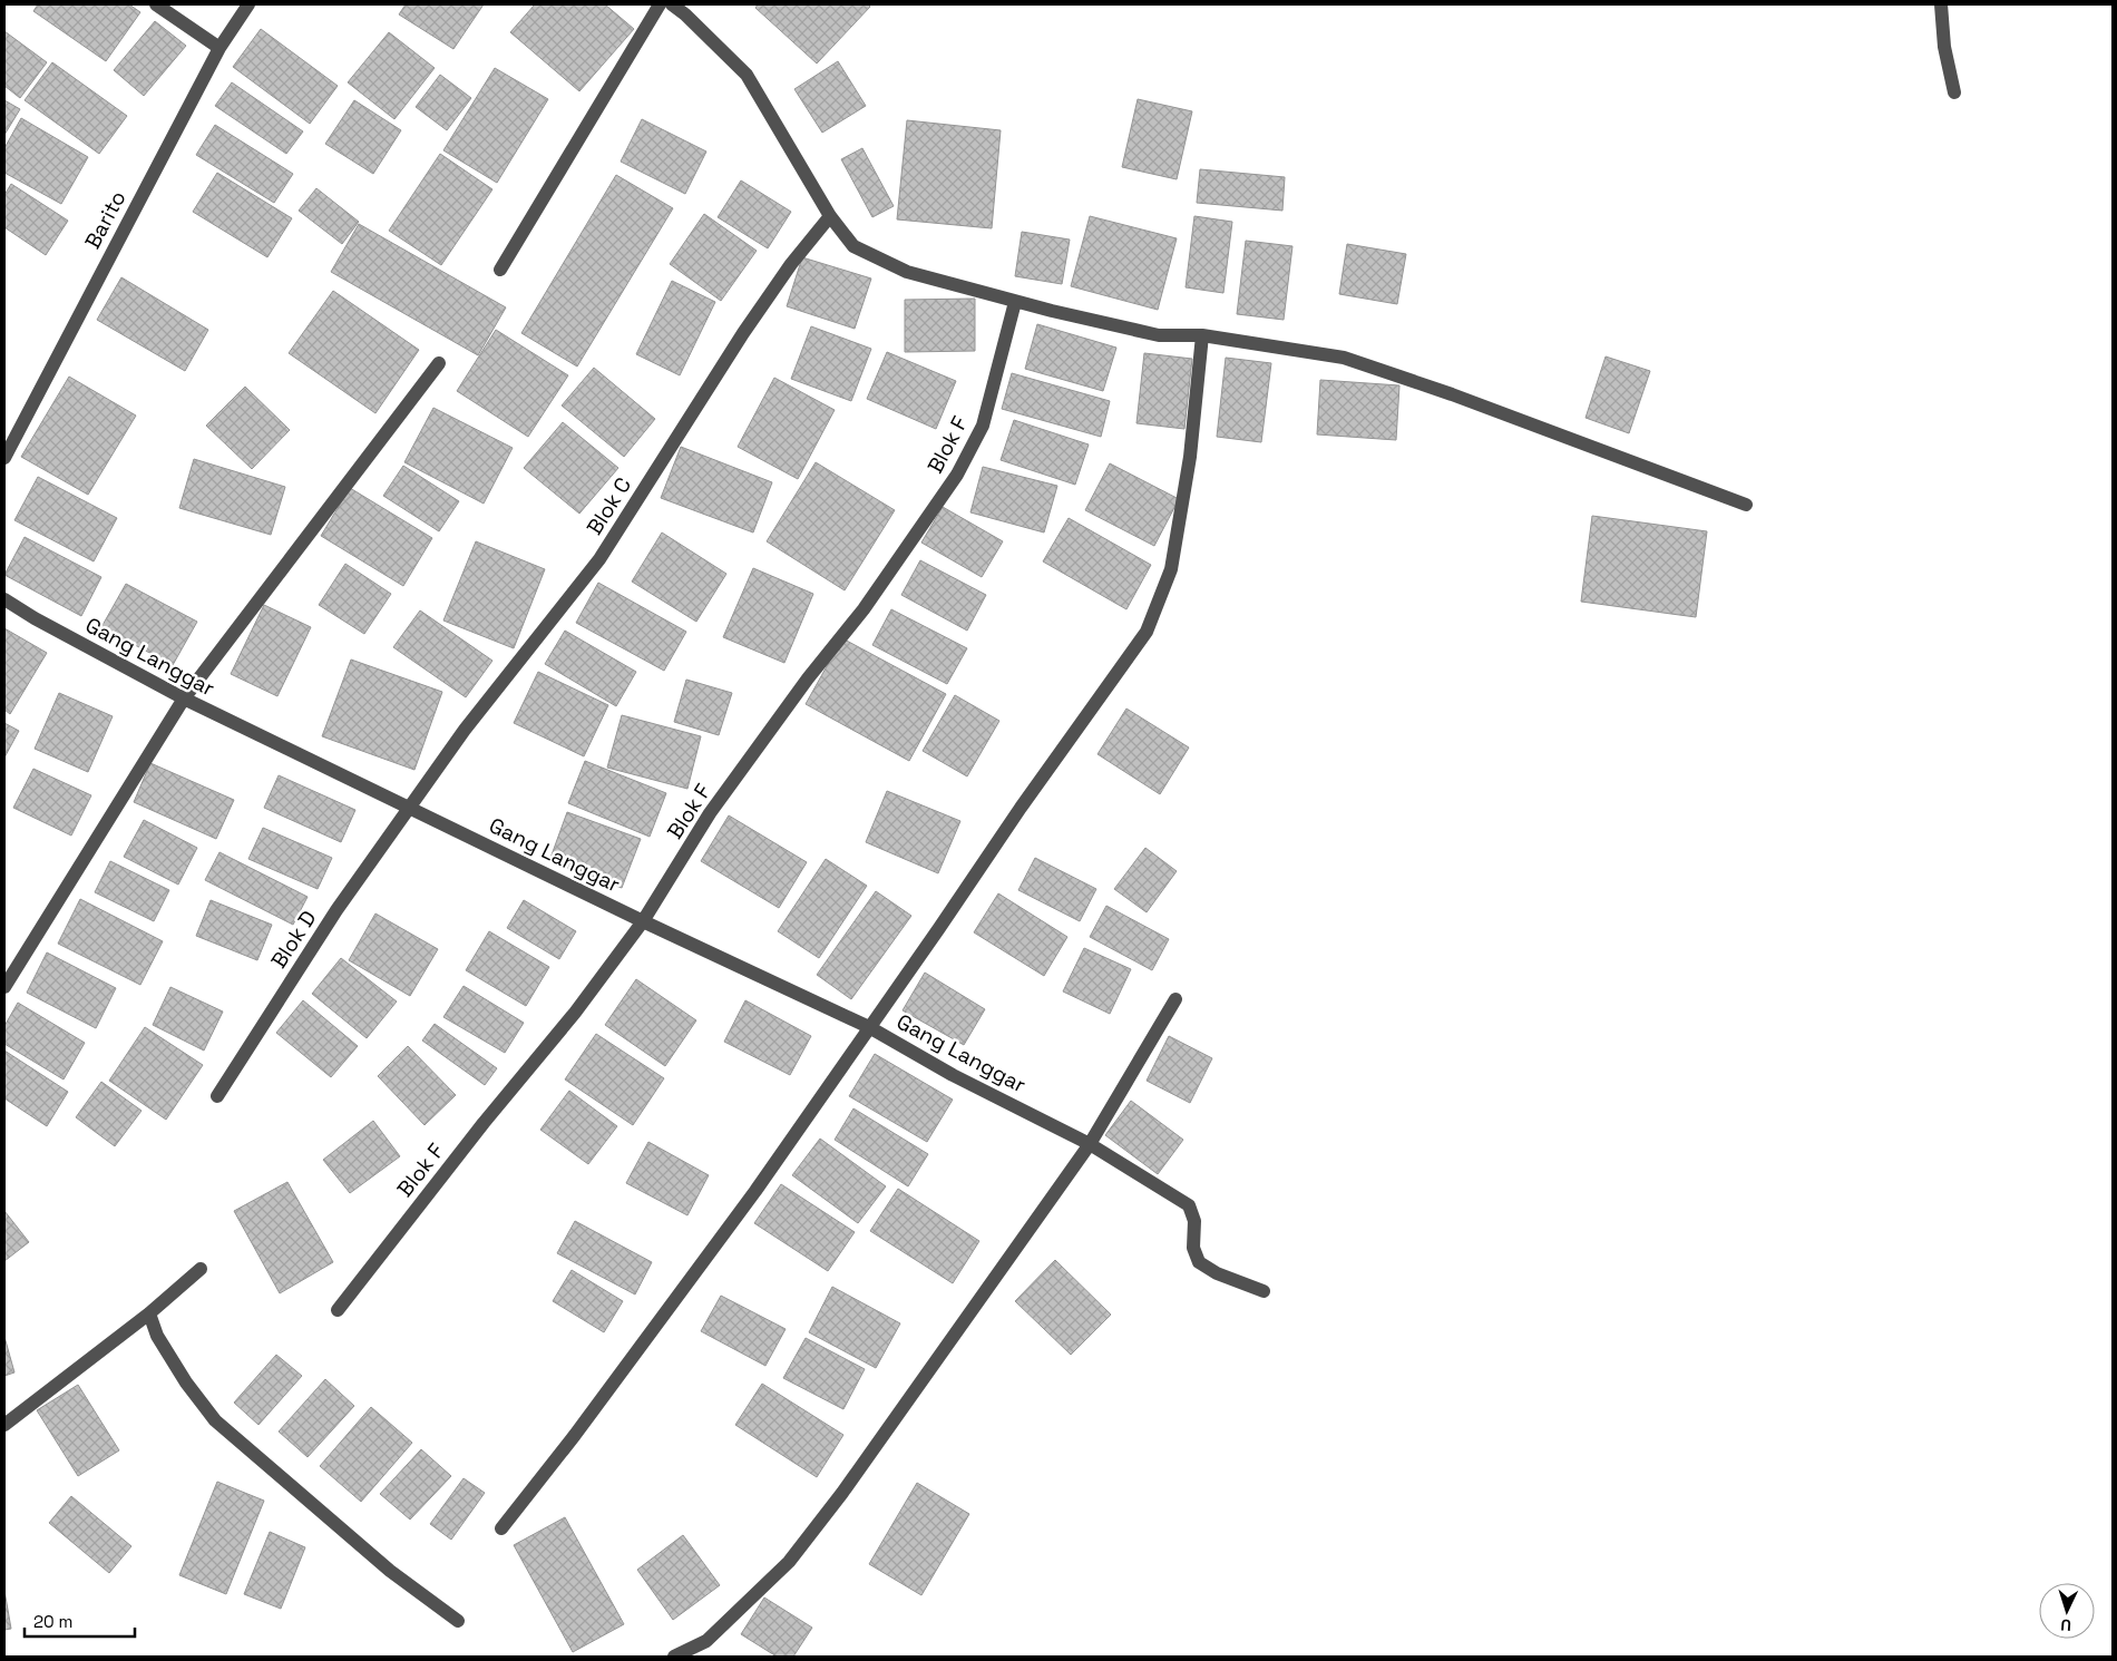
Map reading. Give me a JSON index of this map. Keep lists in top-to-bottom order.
{
  "streets": {
    "street": [
      "Barito",
      "Blok F",
      "Blok C",
      "Gang Langgar",
      "Blok D"
    ]
  },
  "crossings": [
    ["Blok F", "Gang Langgar"],
    ["Blok C", "Gang Langgar"],
    ["Blok C", "Blok D"],
    ["Gang Langgar", "Blok D"]
  ],
  "scale_bar": "20 m",
  "north": "bottom"
}
